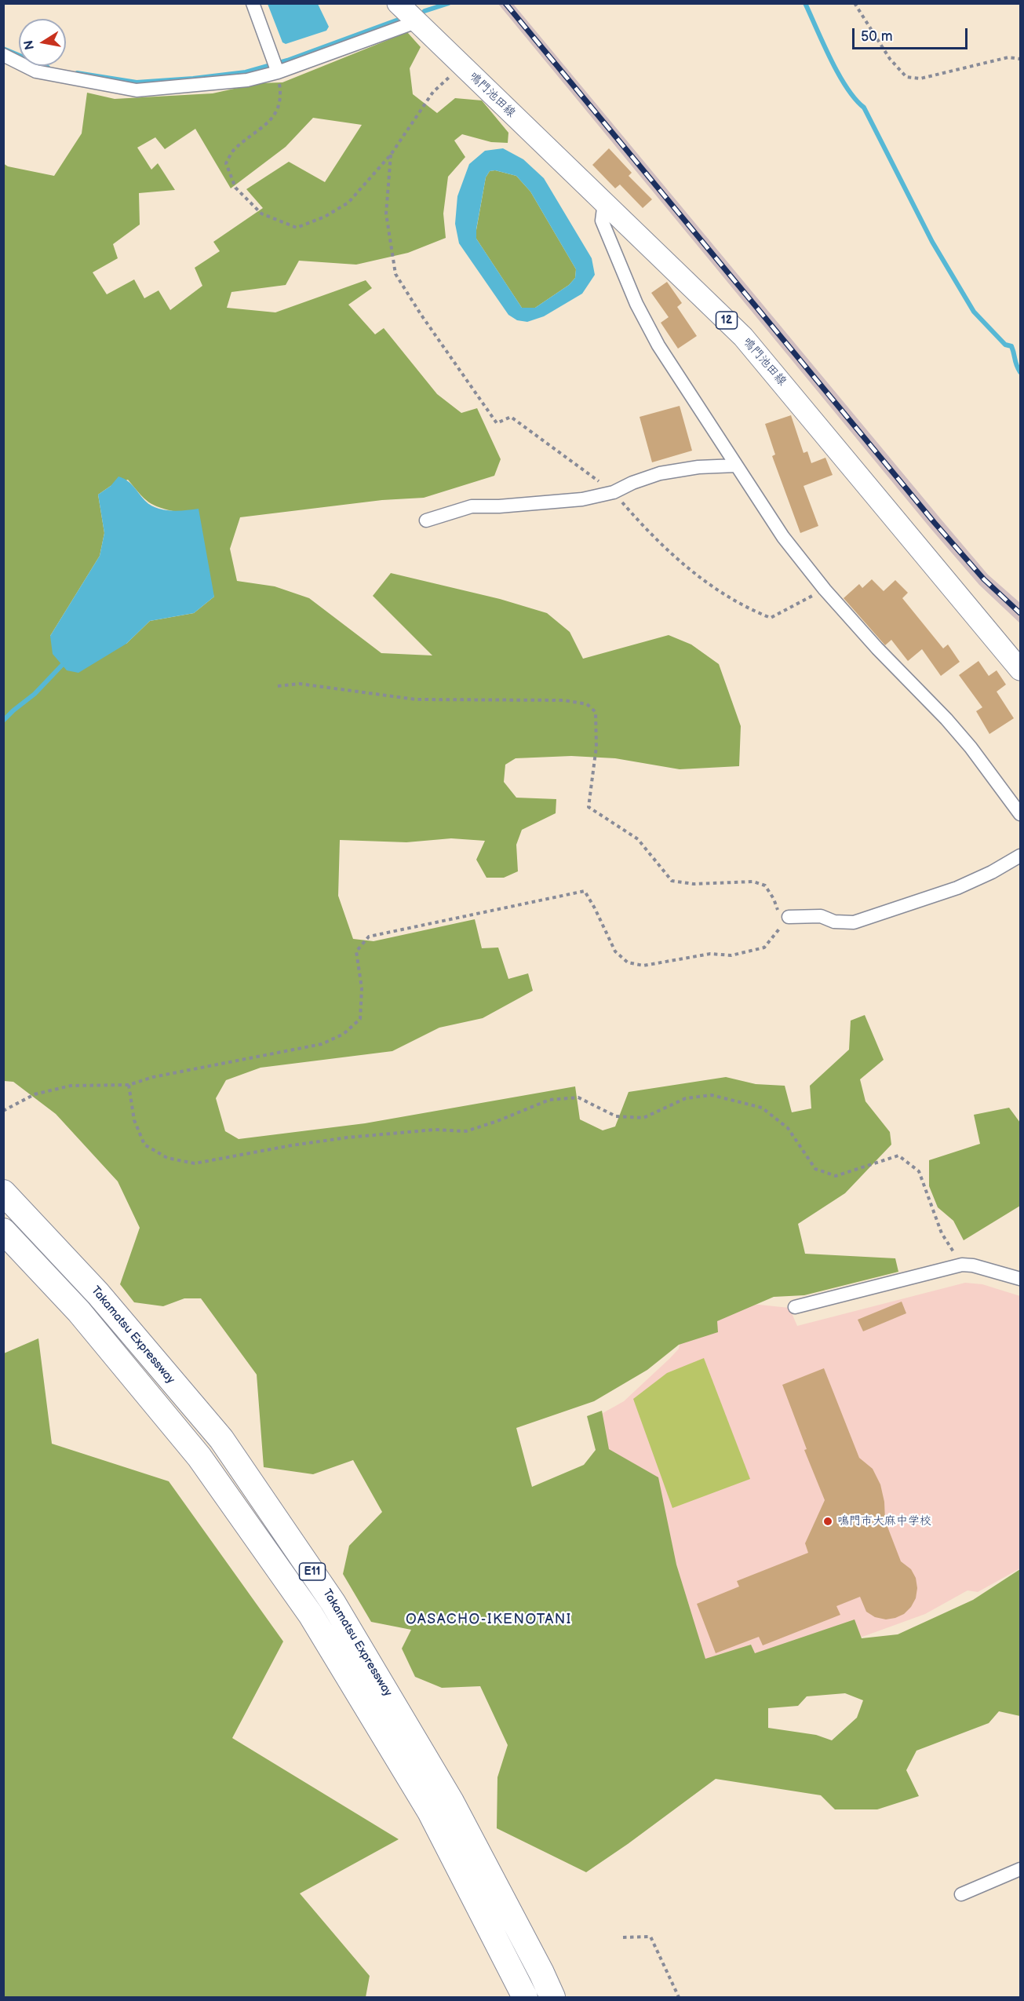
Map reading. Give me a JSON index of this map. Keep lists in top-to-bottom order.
{
  "streets": {
    "highway": ["Takamatsu Expressway", "E11"],
    "main road": ["鳴門池田線", "12"]
  },
  "districts": ["OASACHO-IKENOTANI"],
  "places": ["鳴門市大麻中学校"],
  "scale_bar": "50 m",
  "north": "left"
}
